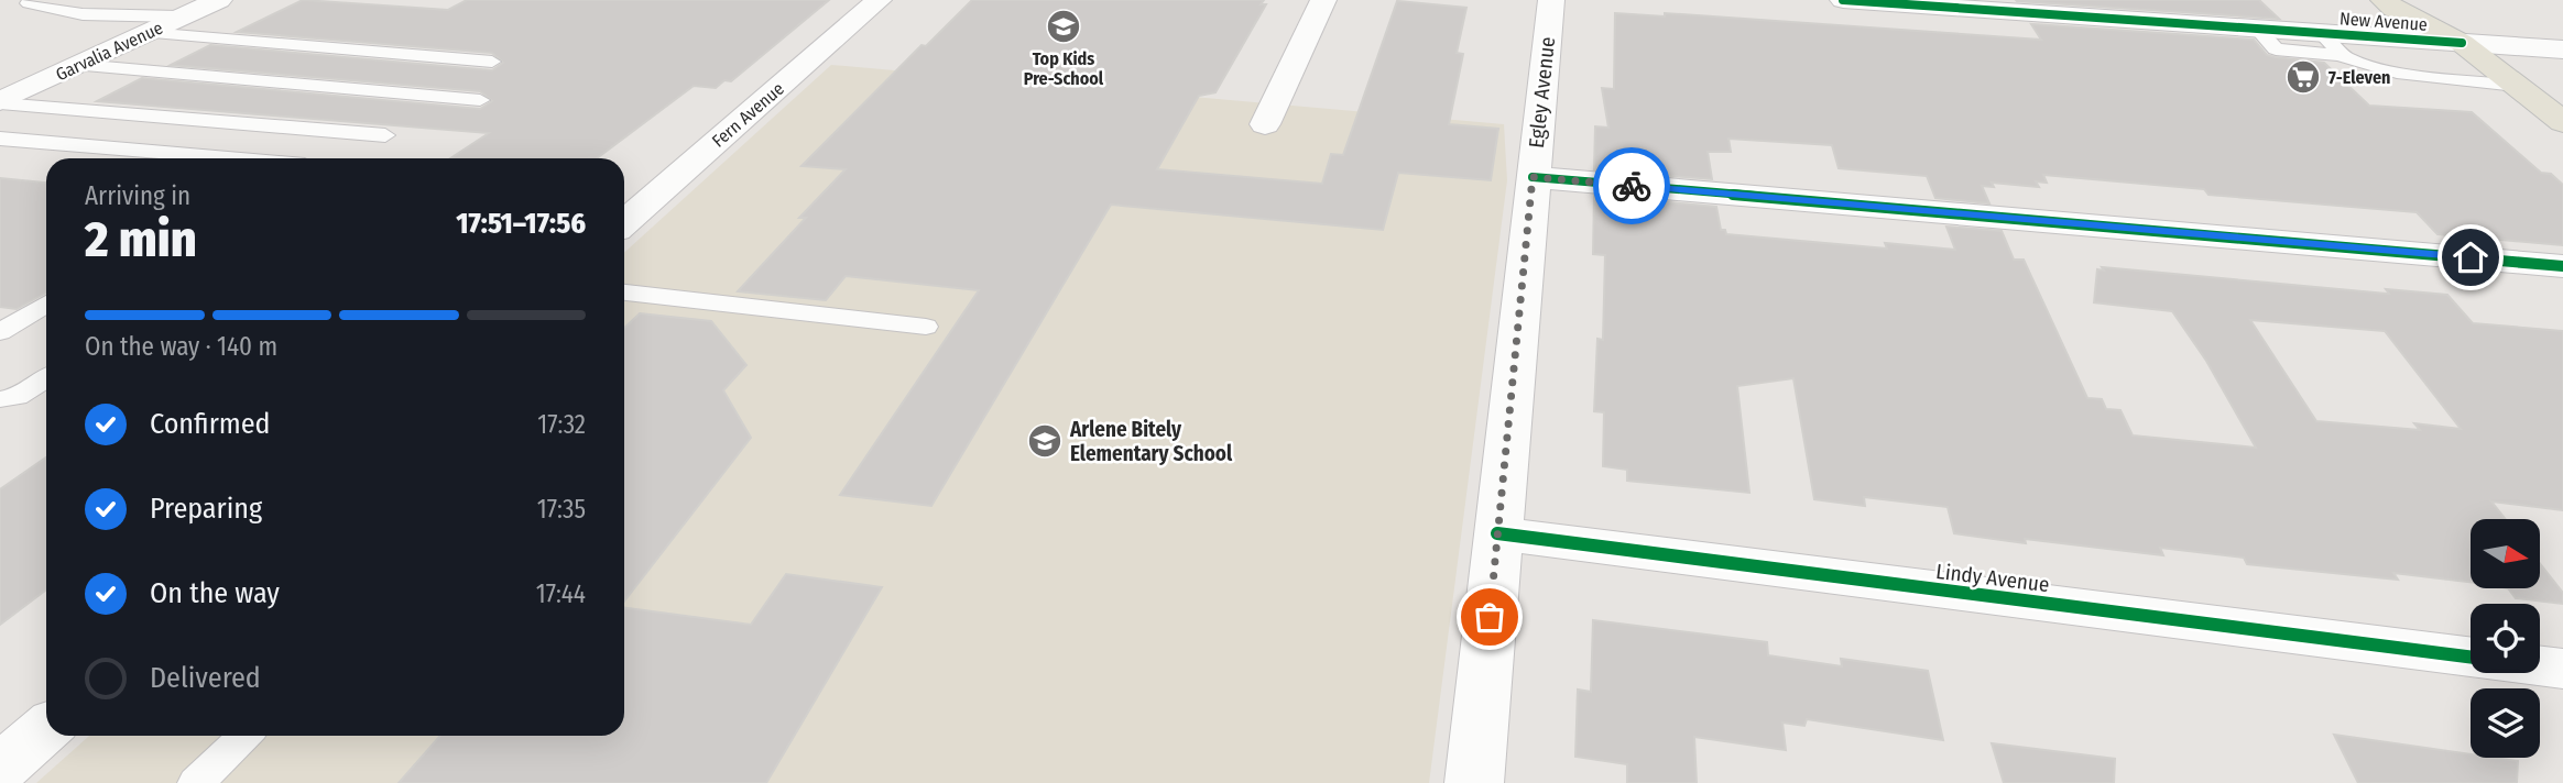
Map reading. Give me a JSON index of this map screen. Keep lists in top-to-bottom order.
{
  "streets": {
    "street": [
      "New Avenue",
      "Garvalia Avenue",
      "Egley Avenue",
      "Fern Avenue",
      "Lindy Avenue"
    ]
  },
  "crossings": [
    ["Egley Avenue", "Lindy Avenue"]
  ],
  "places": {
    "school or university": ["Top Kids Pre-School", "Arlene Bitely Elementary School"],
    "supermarket": ["7-Eleven"]
  },
  "north": "right",
  "page": {
    "heading": ["2 min", "Arriving in", "17:51–17:56"],
    "bar": "On the way · 140 m",
    "list": [
      ["Confirmed", "17:32"],
      ["Preparing", "17:35"],
      ["On the way", "17:44"],
      "Delivered"
    ]
  }
}
